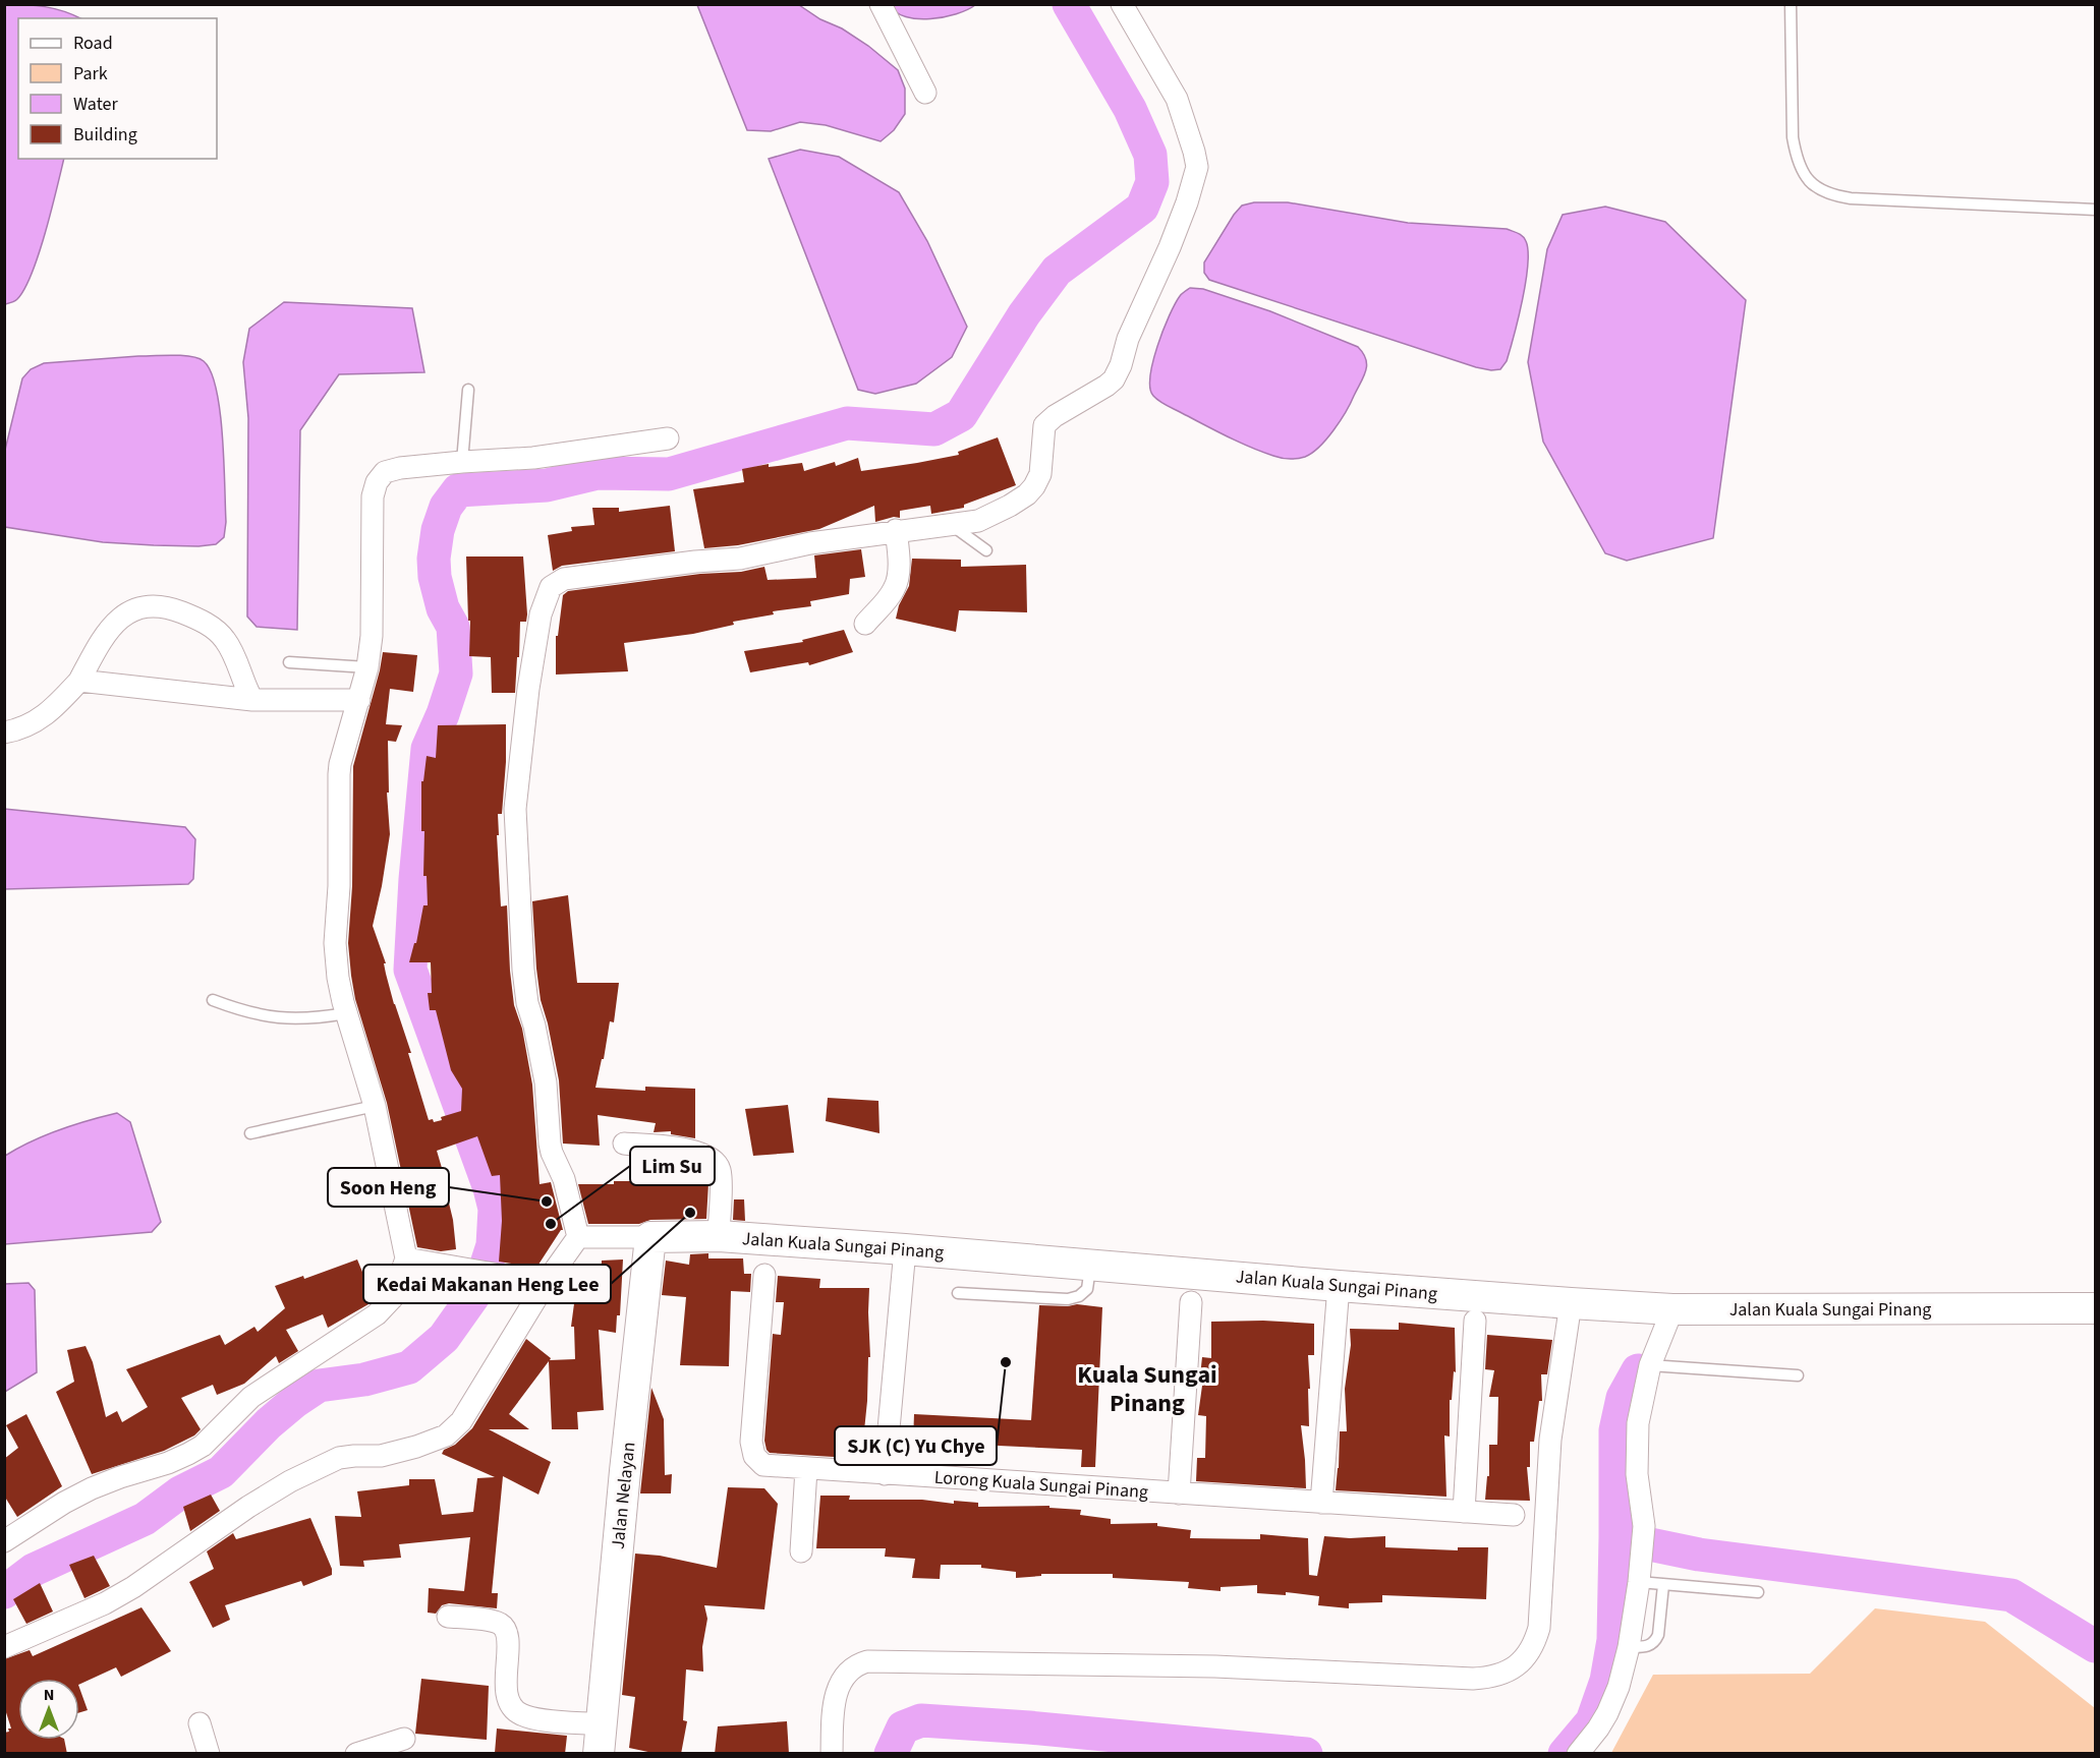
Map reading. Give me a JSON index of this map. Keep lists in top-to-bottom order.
{
  "streets": {
    "street": ["Jalan Kuala Sungai Pinang", "Lorong Kuala Sungai Pinang", "Jalan Nelayan"]
  },
  "crossings": [
    ["Jalan Kuala Sungai Pinang", "Jalan Nelayan"]
  ],
  "districts": ["Kuala Sungai Pinang"],
  "places": [
    "Soon Heng",
    "Kedai Makanan Heng Lee",
    "Lim Su",
    "SJK (C) Yu Chye"
  ],
  "legend": [
    "Road",
    "Park",
    "Water",
    "Building"
  ],
  "north": "top"
}
